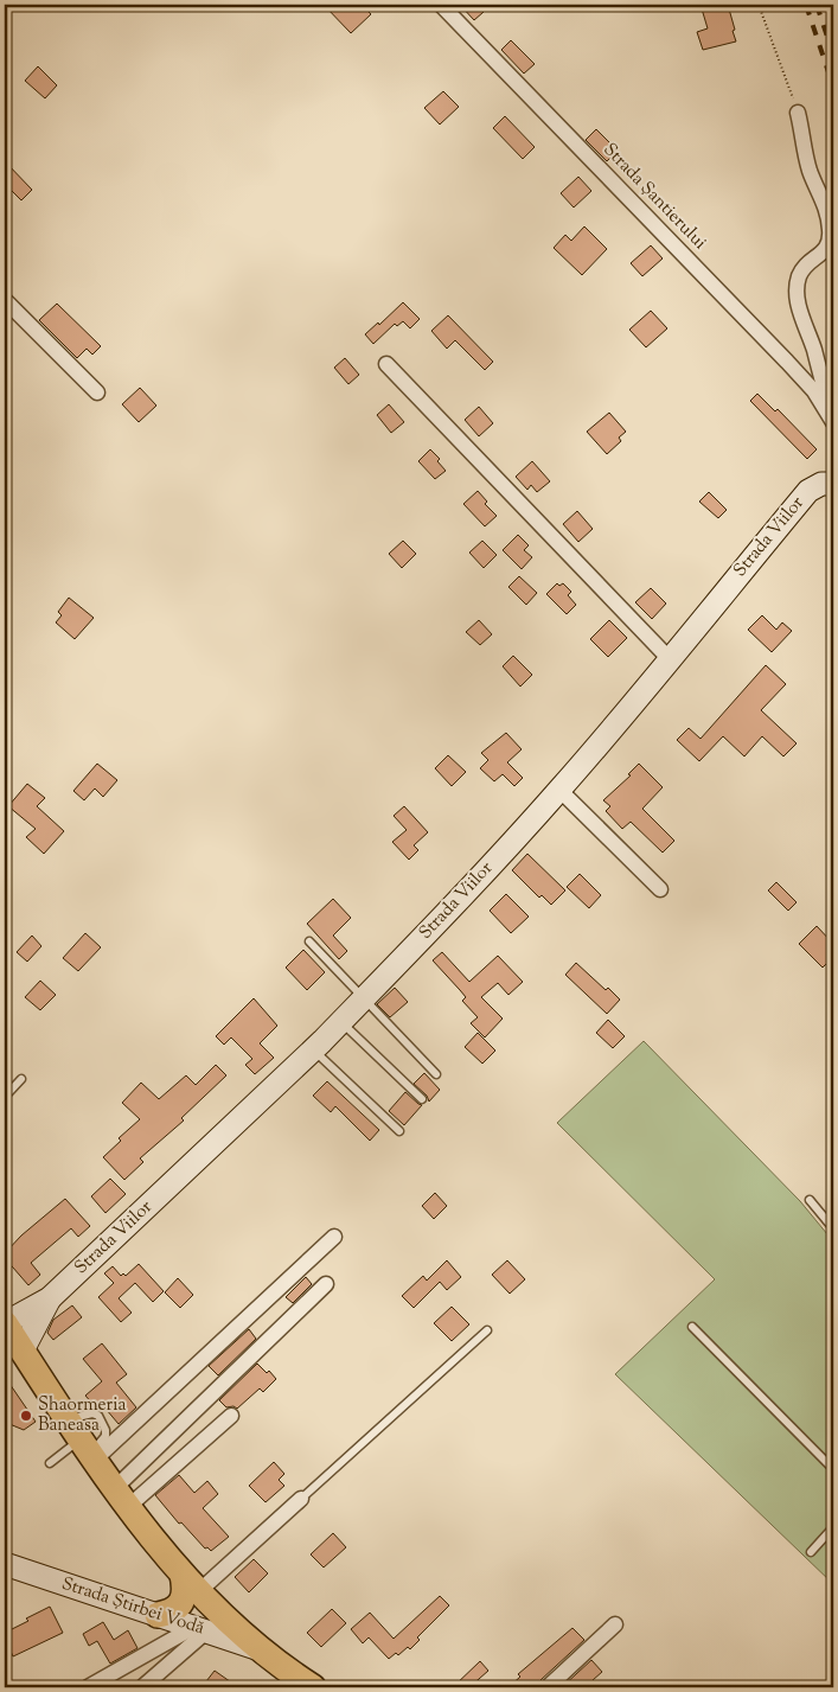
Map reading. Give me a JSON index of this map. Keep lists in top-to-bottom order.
{
  "streets": {
    "main road": ["Strada Viilor", "Strada Știrbei Vodă"],
    "street": ["Strada Șantierului"]
  },
  "places": ["Shaormeria Baneasa"]
}
